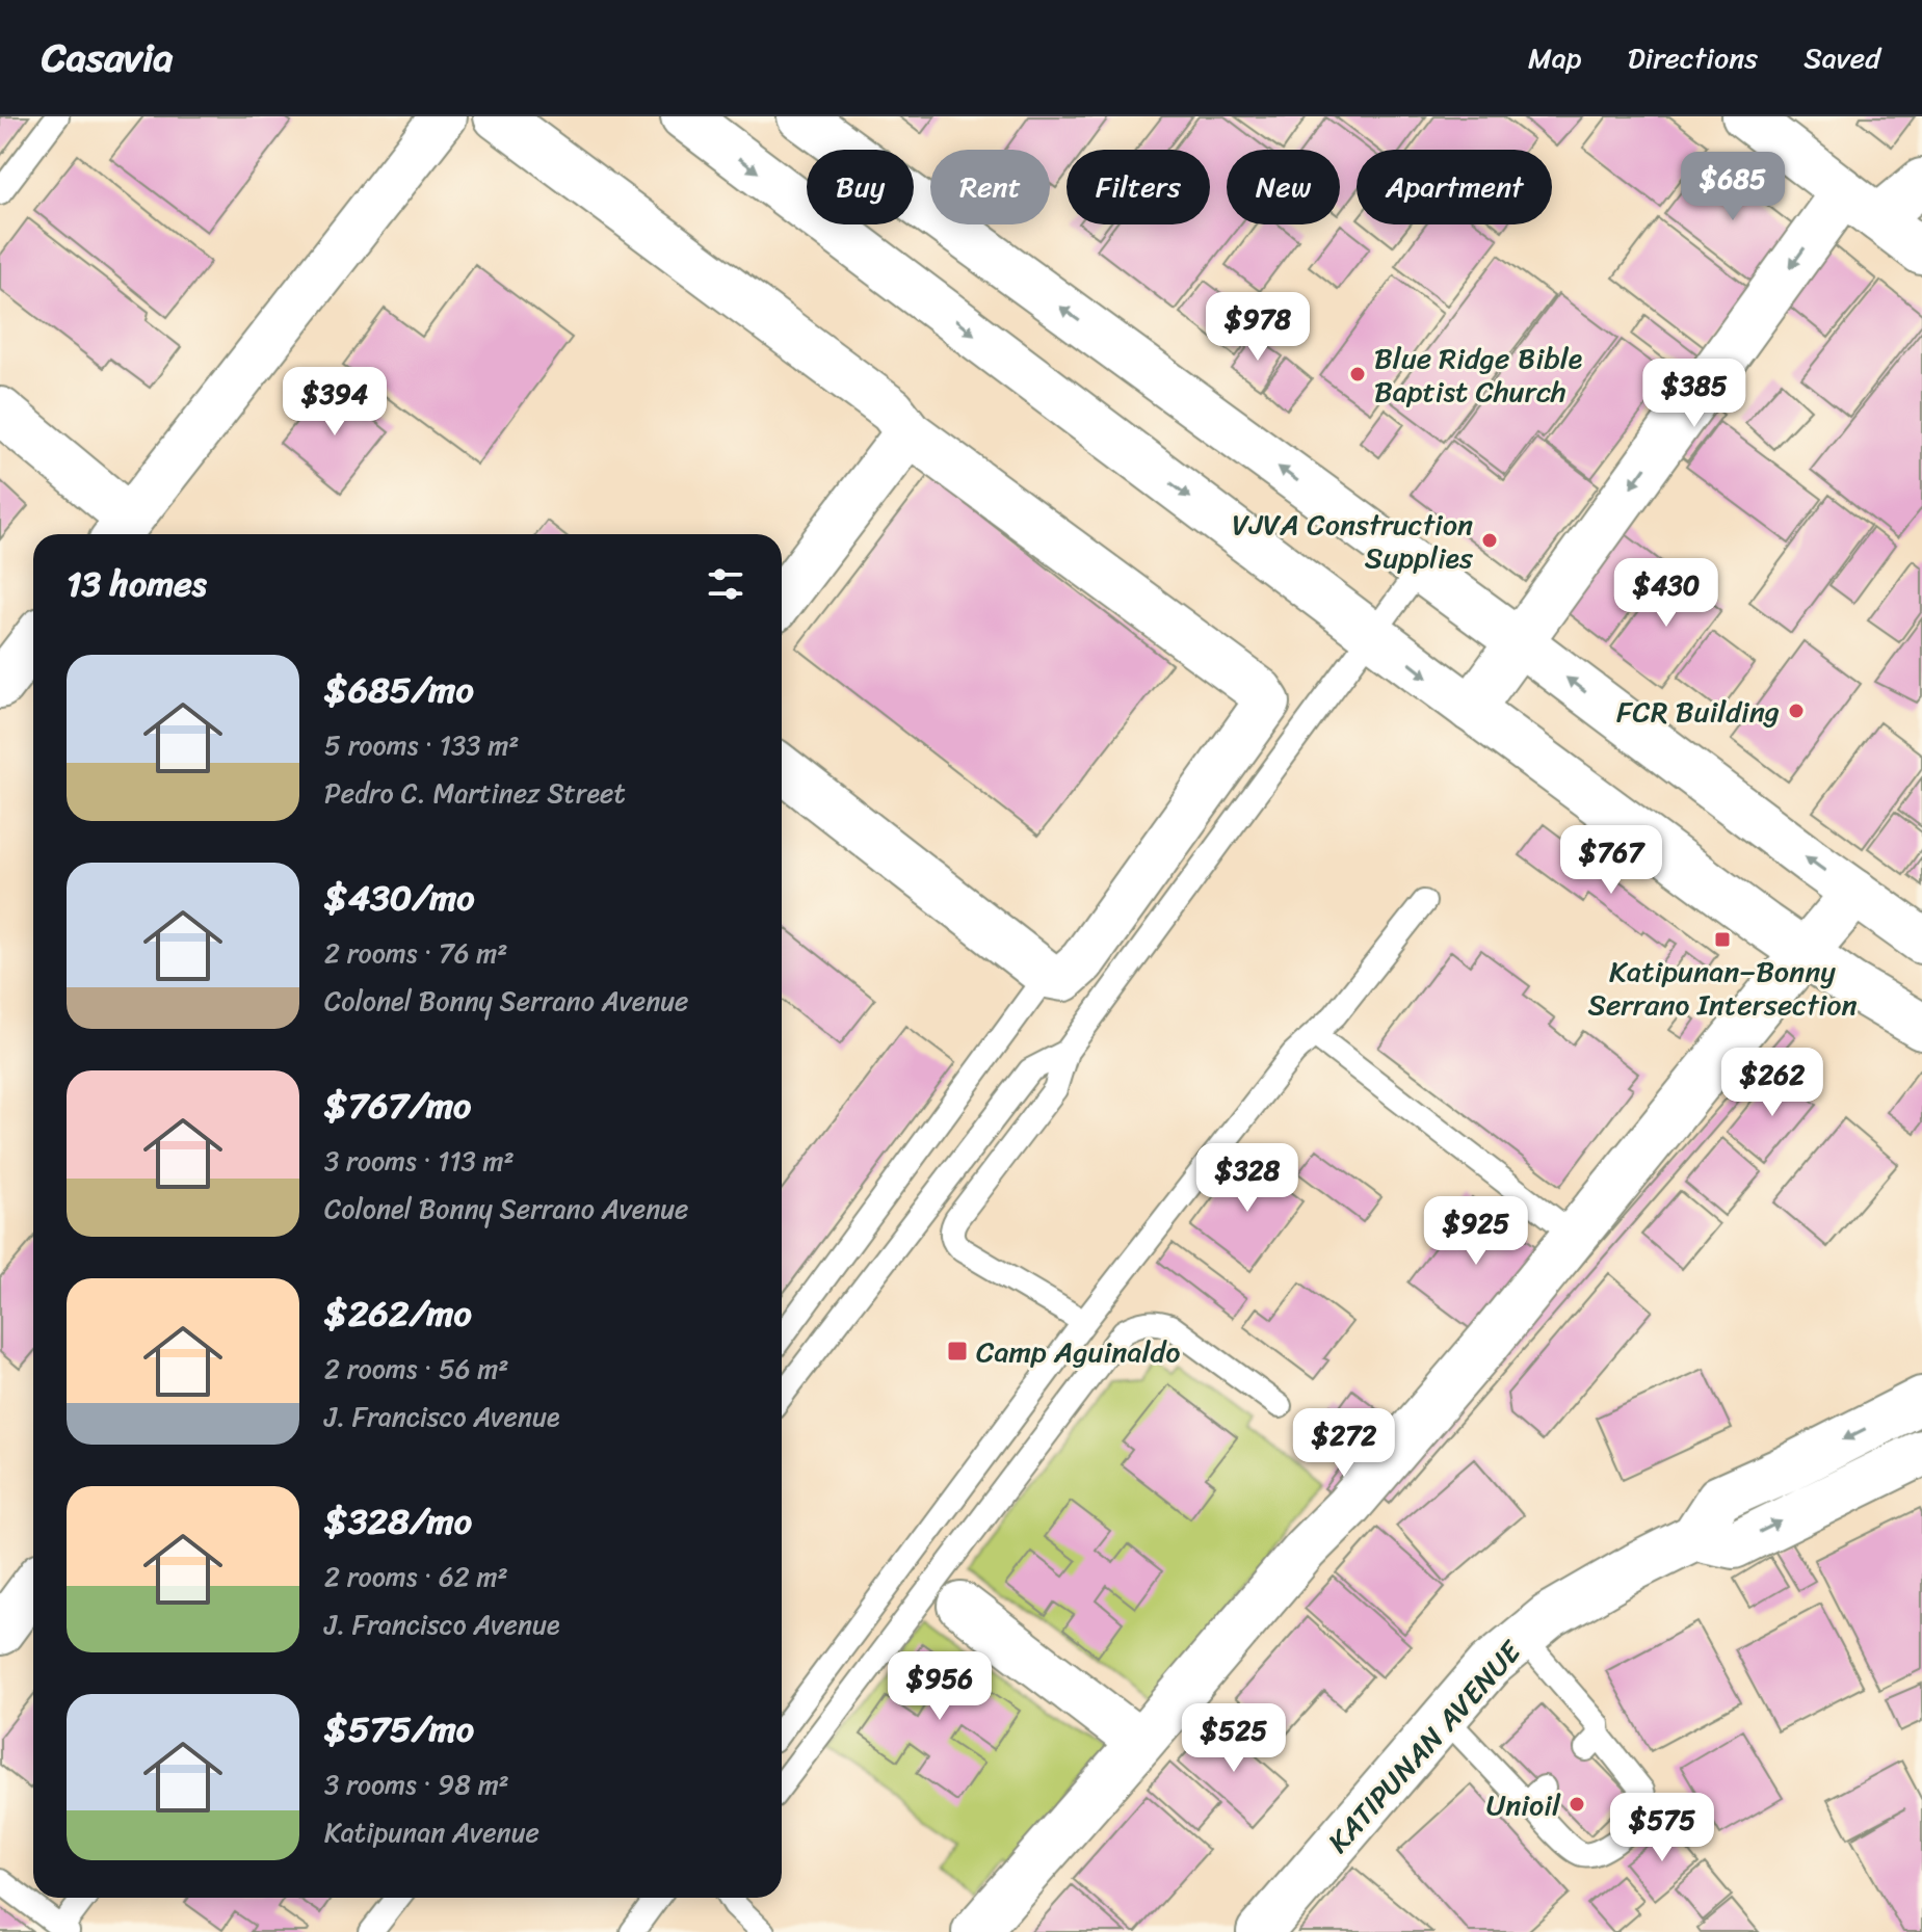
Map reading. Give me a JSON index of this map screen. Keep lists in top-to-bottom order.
{
  "streets": {
    "street": ["KATIPUNAN AVENUE"]
  },
  "places": {
    "other": [
      "Blue Ridge Bible Baptist Church",
      "VJVA Construction Supplies",
      "FCR Building",
      "Unioil"
    ],
    "transit": ["Katipunan–Bonny Serrano Intersection", "Camp Aguinaldo"]
  },
  "page": {
    "header": "Casavia",
    "nav": ["Map", "Directions", "Saved"],
    "chip": [
      "Buy",
      "Rent",
      "Filters",
      "New",
      "Apartment"
    ],
    "price": [
      "$685",
      "$978",
      "$385",
      "$394",
      "$430",
      "$767",
      "$262",
      "$328",
      "$925",
      "$272",
      "$956",
      "$525",
      "$575"
    ],
    "heading": "13 homes",
    "list": [
      {
        "name": "$685/mo",
        "note": "5 rooms · 133 m² · Pedro C. Martinez Street"
      },
      {
        "name": "$430/mo",
        "note": "2 rooms · 76 m² · Colonel Bonny Serrano Avenue"
      },
      {
        "name": "$767/mo",
        "note": "3 rooms · 113 m² · Colonel Bonny Serrano Avenue"
      },
      {
        "name": "$262/mo",
        "note": "2 rooms · 56 m² · J. Francisco Avenue"
      },
      {
        "name": "$328/mo",
        "note": "2 rooms · 62 m² · J. Francisco Avenue"
      },
      {
        "name": "$575/mo",
        "note": "3 rooms · 98 m² · Katipunan Avenue"
      }
    ]
  }
}
